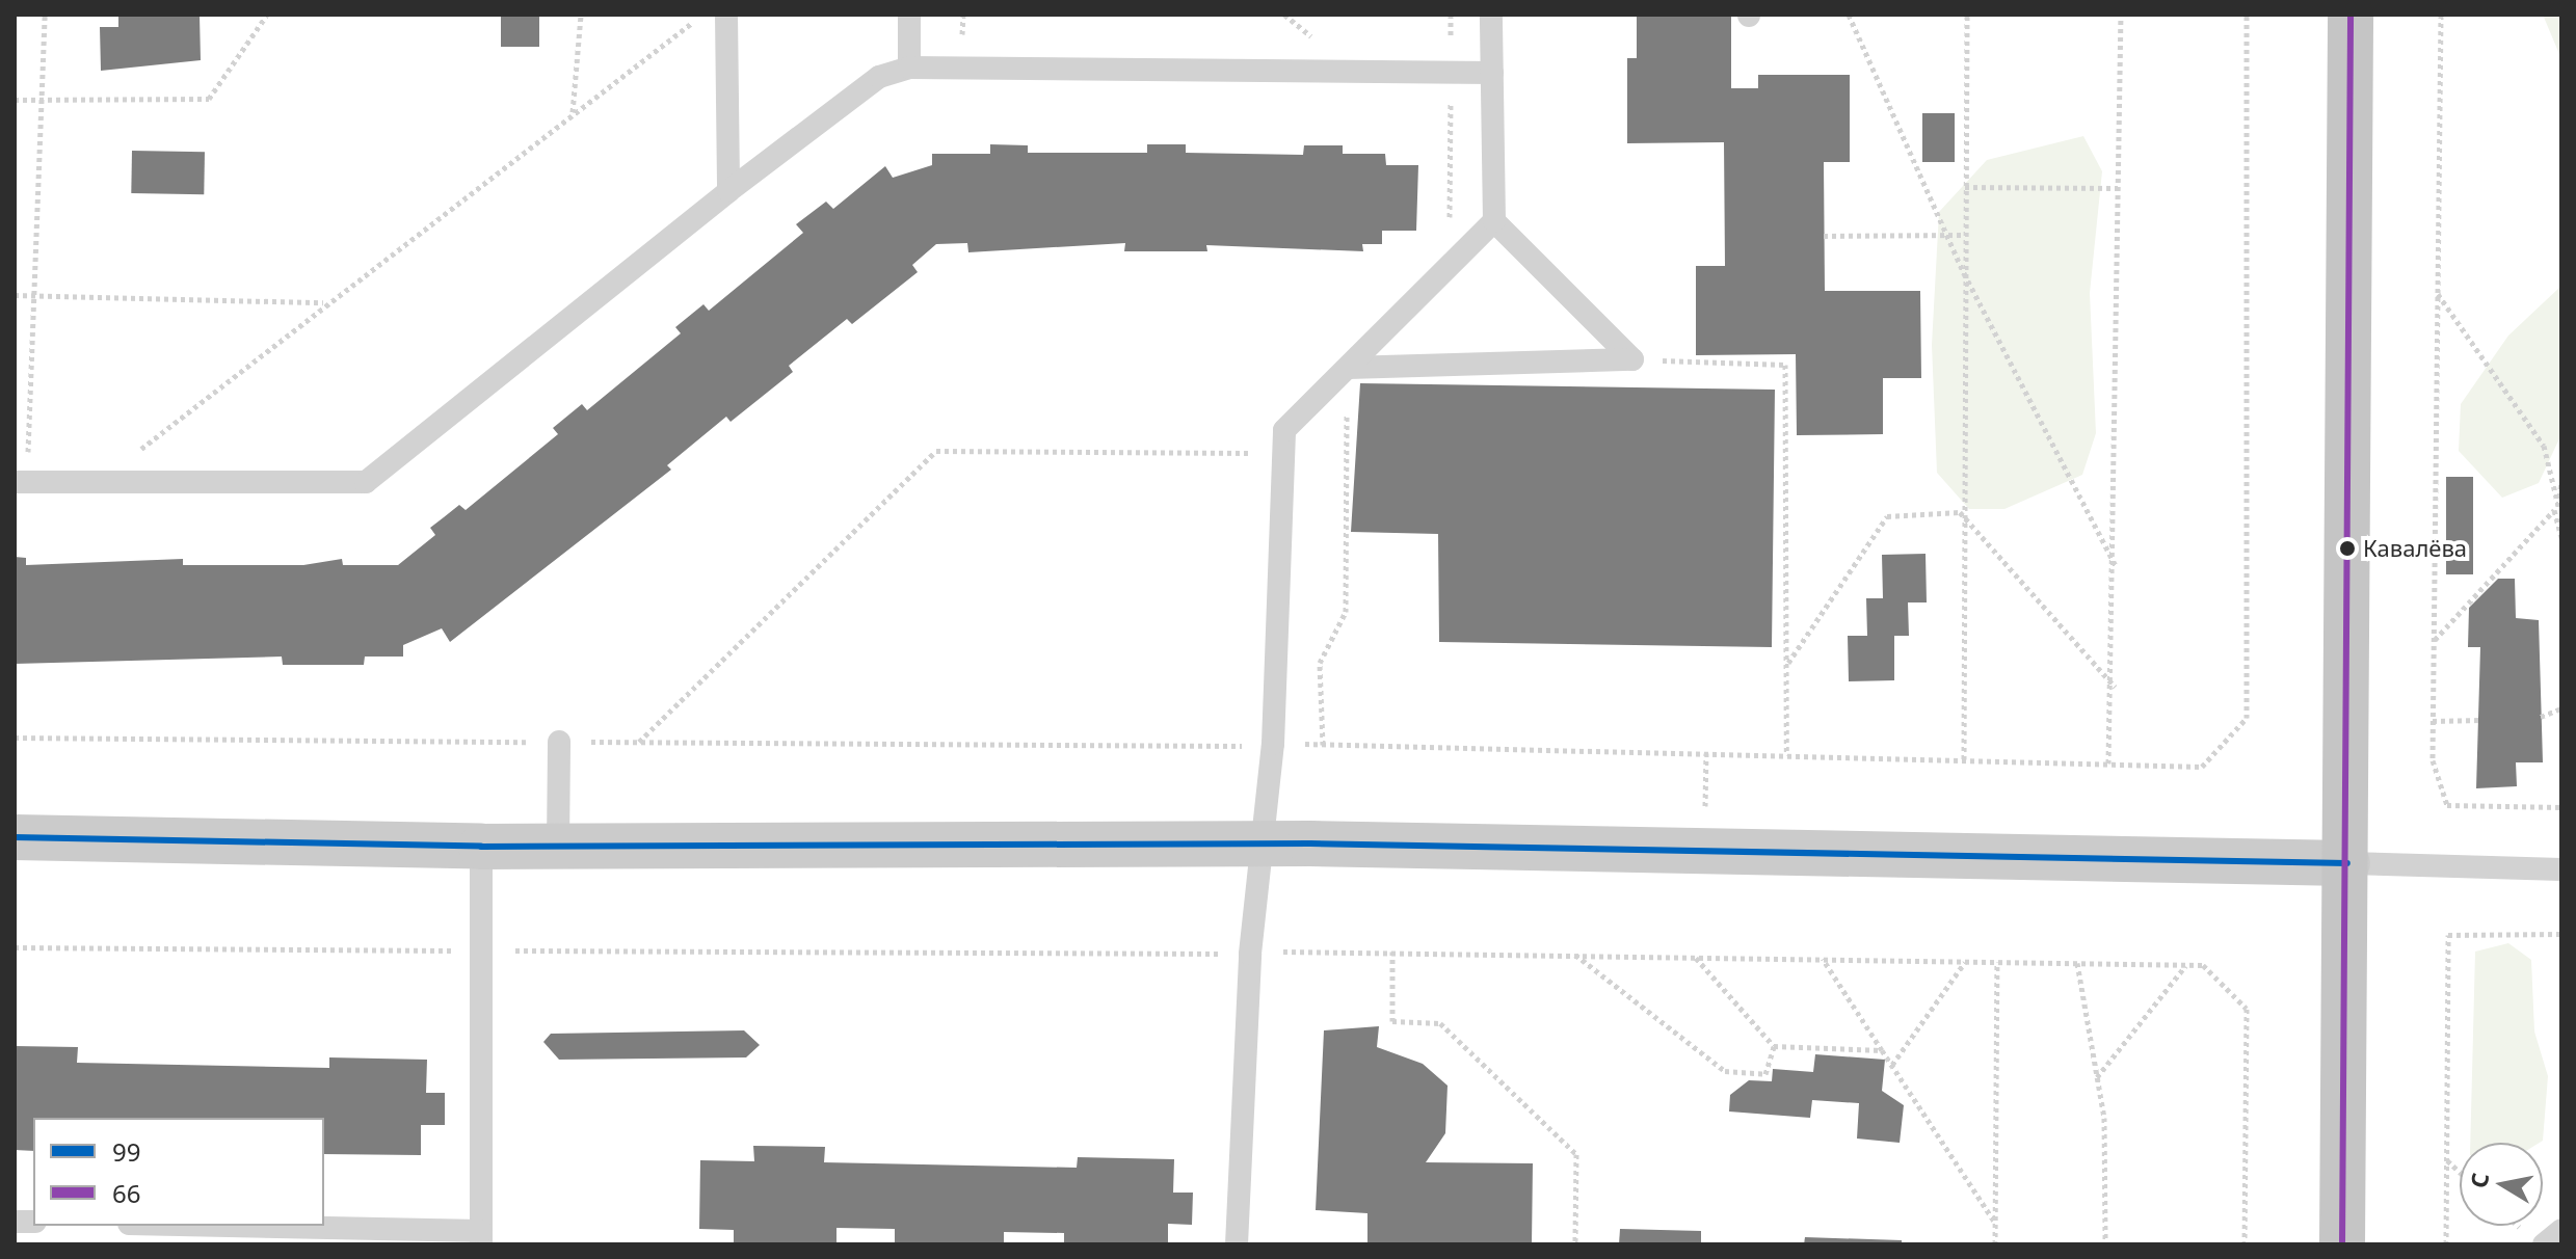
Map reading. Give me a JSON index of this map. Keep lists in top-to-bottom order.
{
  "places": ["Кавалёва"],
  "lines": ["transit line 66", "transit line 99"],
  "legend": ["99", "66"],
  "north": "left"
}
